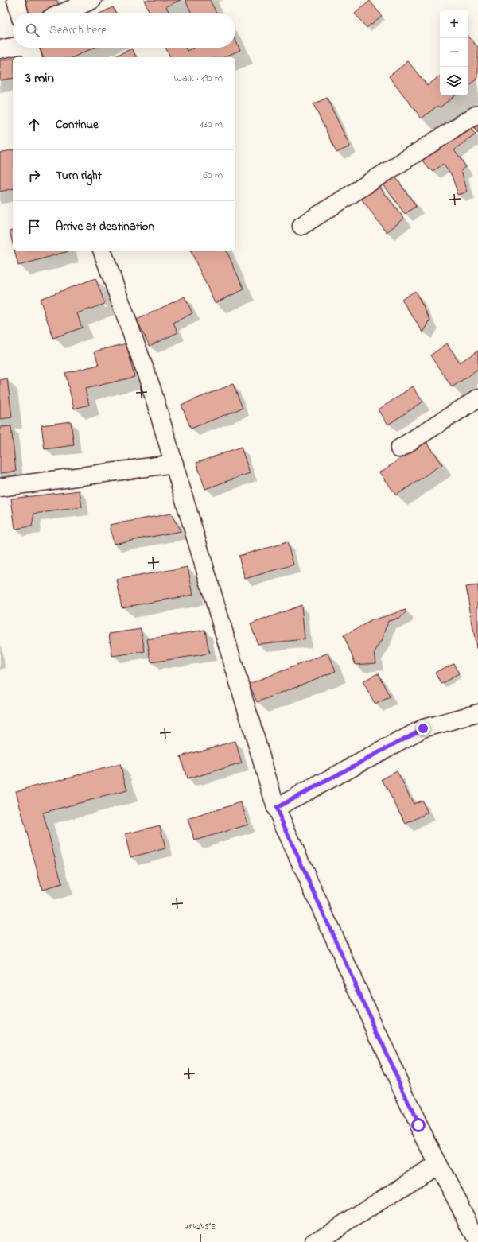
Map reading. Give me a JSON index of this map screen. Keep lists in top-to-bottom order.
{
  "page": {
    "map_buttons": ["+", "−"],
    "search": "Search here",
    "heading": ["3 min", "Walk · 190 m"],
    "list": [
      ["Continue", "130 m"],
      ["Turn right", "60 m"],
      "Arrive at destination"
    ]
  },
  "coordinates": ["71°42'45\"E"]
}
